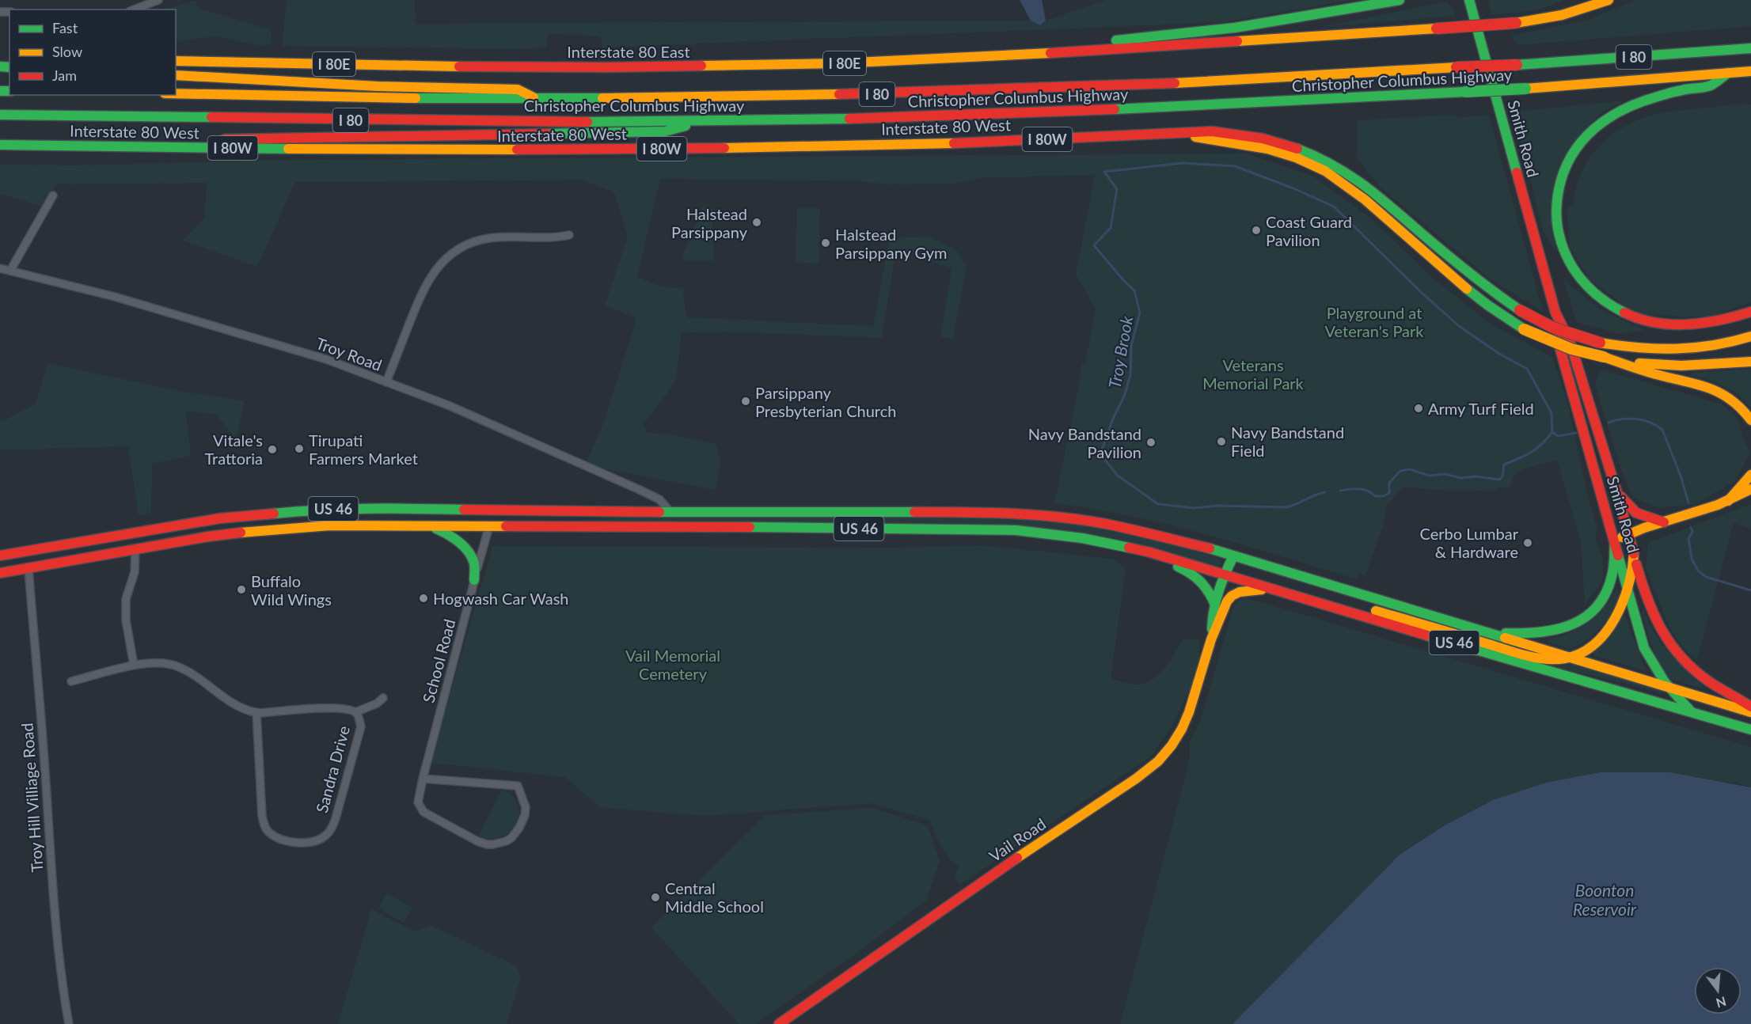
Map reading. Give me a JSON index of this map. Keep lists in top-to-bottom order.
{
  "streets": {
    "main road": [
      "Interstate 80 East",
      "I 80",
      "I 80E",
      "Christopher Columbus Highway",
      "Interstate 80 West",
      "Smith Road",
      "I 80W",
      "US 46",
      "Vail Road"
    ],
    "street": [
      "Troy Road",
      "School Road",
      "Sandra Drive",
      "Troy Hill Villiage Road"
    ]
  },
  "crossings": [
    ["Smith Road", "US 46"],
    ["Troy Road", "US 46"],
    ["US 46", "School Road"],
    ["US 46", "Troy Hill Villiage Road"],
    ["US 46", "Vail Road"]
  ],
  "water": ["Troy Brook", "Boonton Reservoir"],
  "parks": ["Playground at Veteran's Park", "Veterans Memorial Park", "Vail Memorial Cemetery"],
  "places": [
    "Halstead Parsippany",
    "Coast Guard Pavilion",
    "Halstead Parsippany Gym",
    "Parsippany Presbyterian Church",
    "Army Turf Field",
    "Navy Bandstand Field",
    "Navy Bandstand Pavilion",
    "Tirupati Farmers Market",
    "Vitale's Trattoria",
    "Cerbo Lumbar & Hardware",
    "Buffalo Wild Wings",
    "Hogwash Car Wash",
    "Central Middle School"
  ],
  "legend": ["Fast", "Slow", "Jam"],
  "north": "bottom"
}
